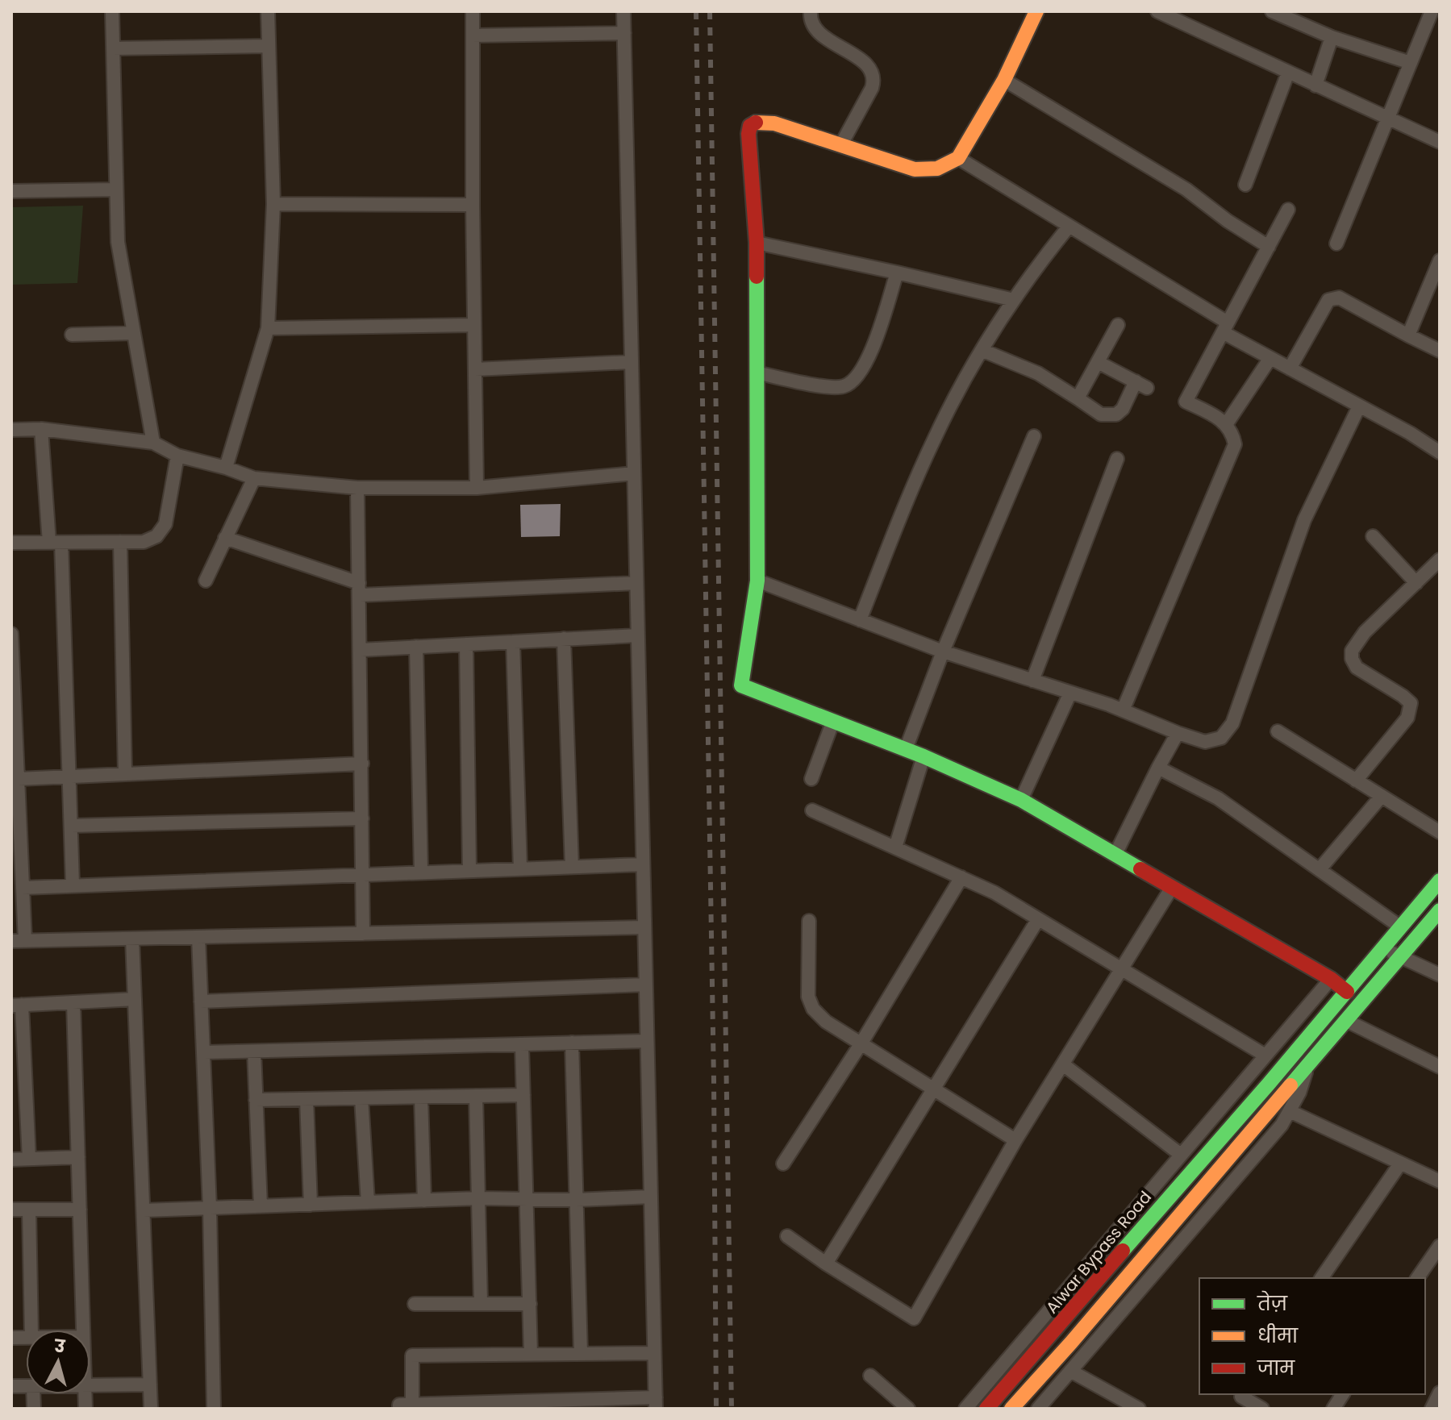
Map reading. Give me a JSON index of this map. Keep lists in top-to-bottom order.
{
  "streets": {
    "street": ["Alwar Bypass Road"]
  },
  "legend": ["तेज़", "धीमा", "जाम"],
  "north": "top"
}
